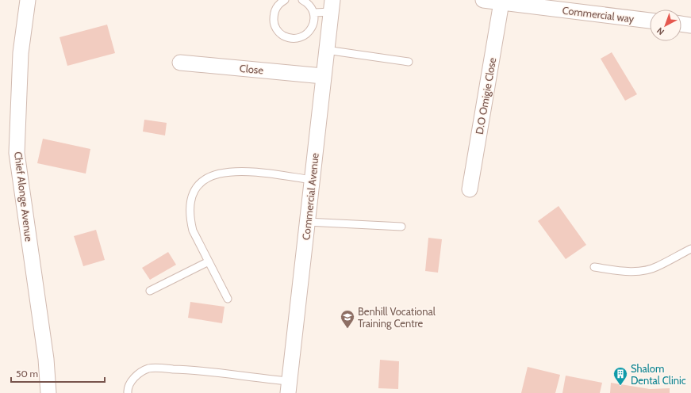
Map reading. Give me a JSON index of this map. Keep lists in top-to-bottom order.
{
  "streets": {
    "street": [
      "Commercial way",
      "Close",
      "D.O Omigie Close",
      "Chief Alonge Avenue",
      "Commercial Avenue"
    ]
  },
  "crossings": [
    ["Commercial way", "D.O Omigie Close"],
    ["Close", "Commercial Avenue"]
  ],
  "places": {
    "school or university": ["Benhill Vocational Training Centre"],
    "building": ["Shalom Dental Clinic"]
  },
  "scale_bar": "50 m",
  "north": "bottom left"
}
